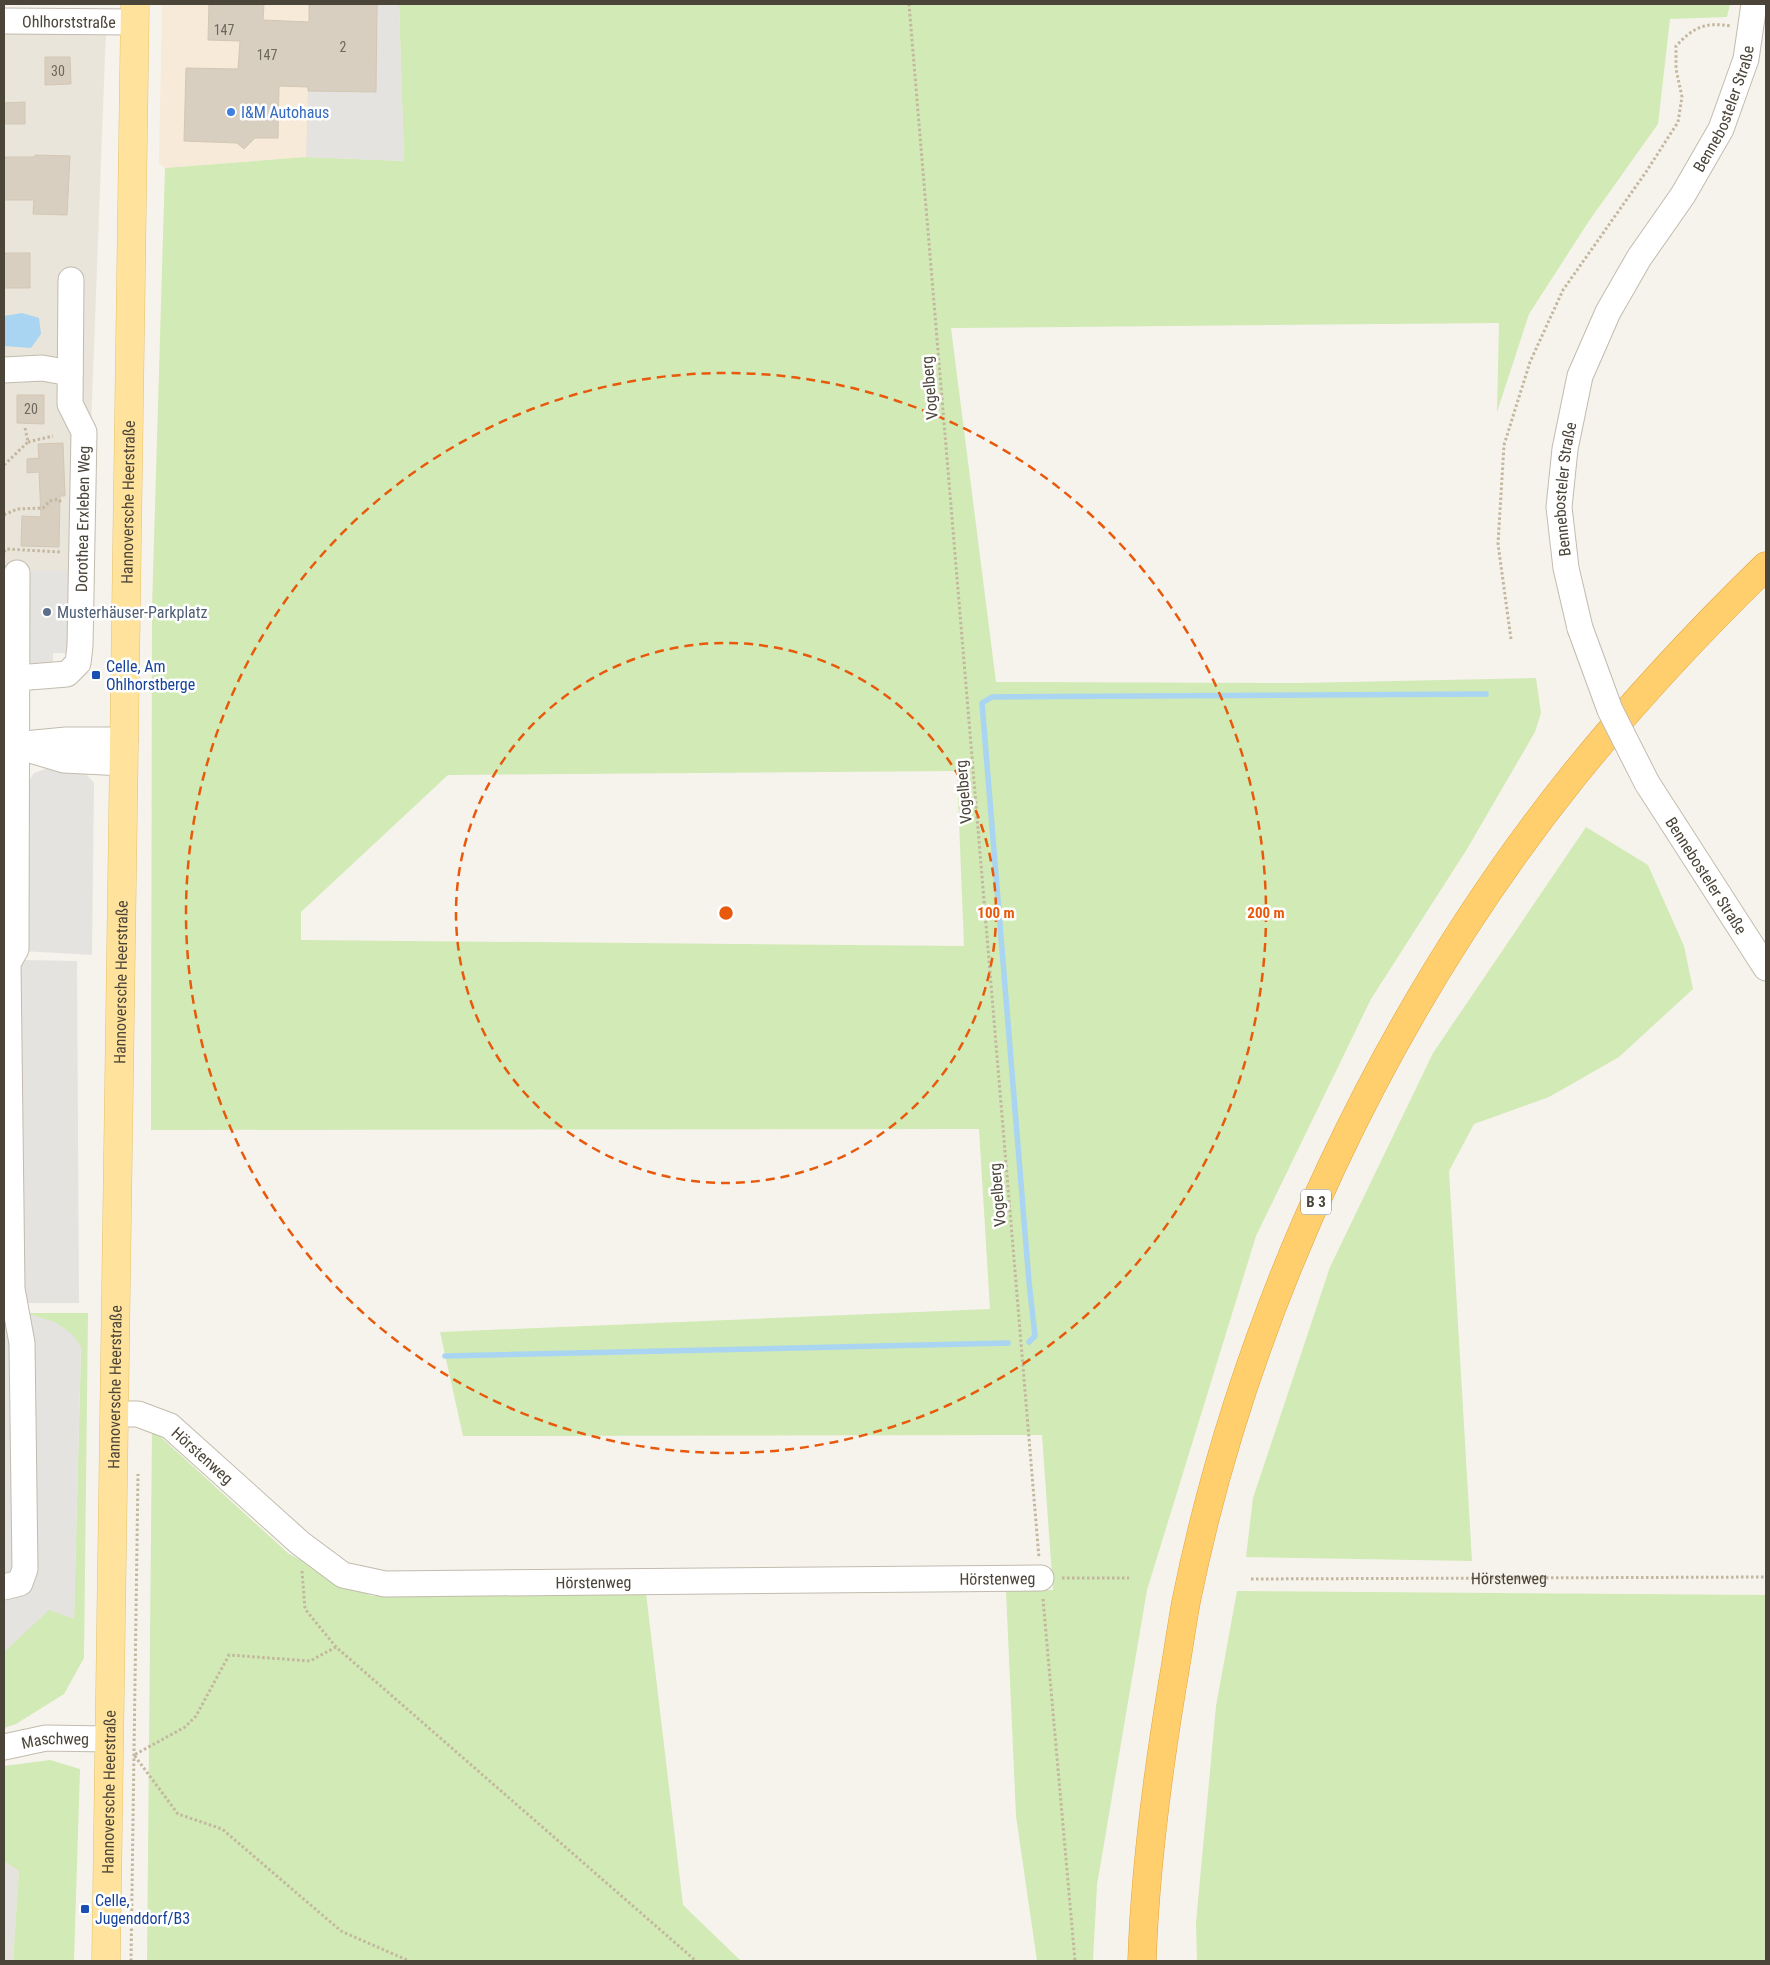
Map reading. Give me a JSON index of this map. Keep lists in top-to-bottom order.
{
  "streets": {
    "highway": ["B 3"],
    "main road": ["Hannoversche Heerstraße"],
    "street": [
      "Ohlhorststraße",
      "Bennebosteler Straße",
      "Dorothea Erxleben Weg",
      "Hörstenweg",
      "Maschweg"
    ],
    "path": ["Vogelberg"]
  },
  "crossings": [
    ["Ohlhorststraße", "Hannoversche Heerstraße"],
    ["Vogelberg", "Hörstenweg"],
    ["Hannoversche Heerstraße", "Hörstenweg"],
    ["Hannoversche Heerstraße", "Maschweg"]
  ],
  "places": {
    "other": ["I&M Autohaus", "Musterhäuser-Parkplatz"],
    "transit": ["Celle, Am Ohlhorstberge", "Celle, Jugenddorf/B3"]
  },
  "house_numbers": [
    "147",
    "2",
    "147",
    "30",
    "20"
  ],
  "rings": ["100 m", "200 m"]
}
